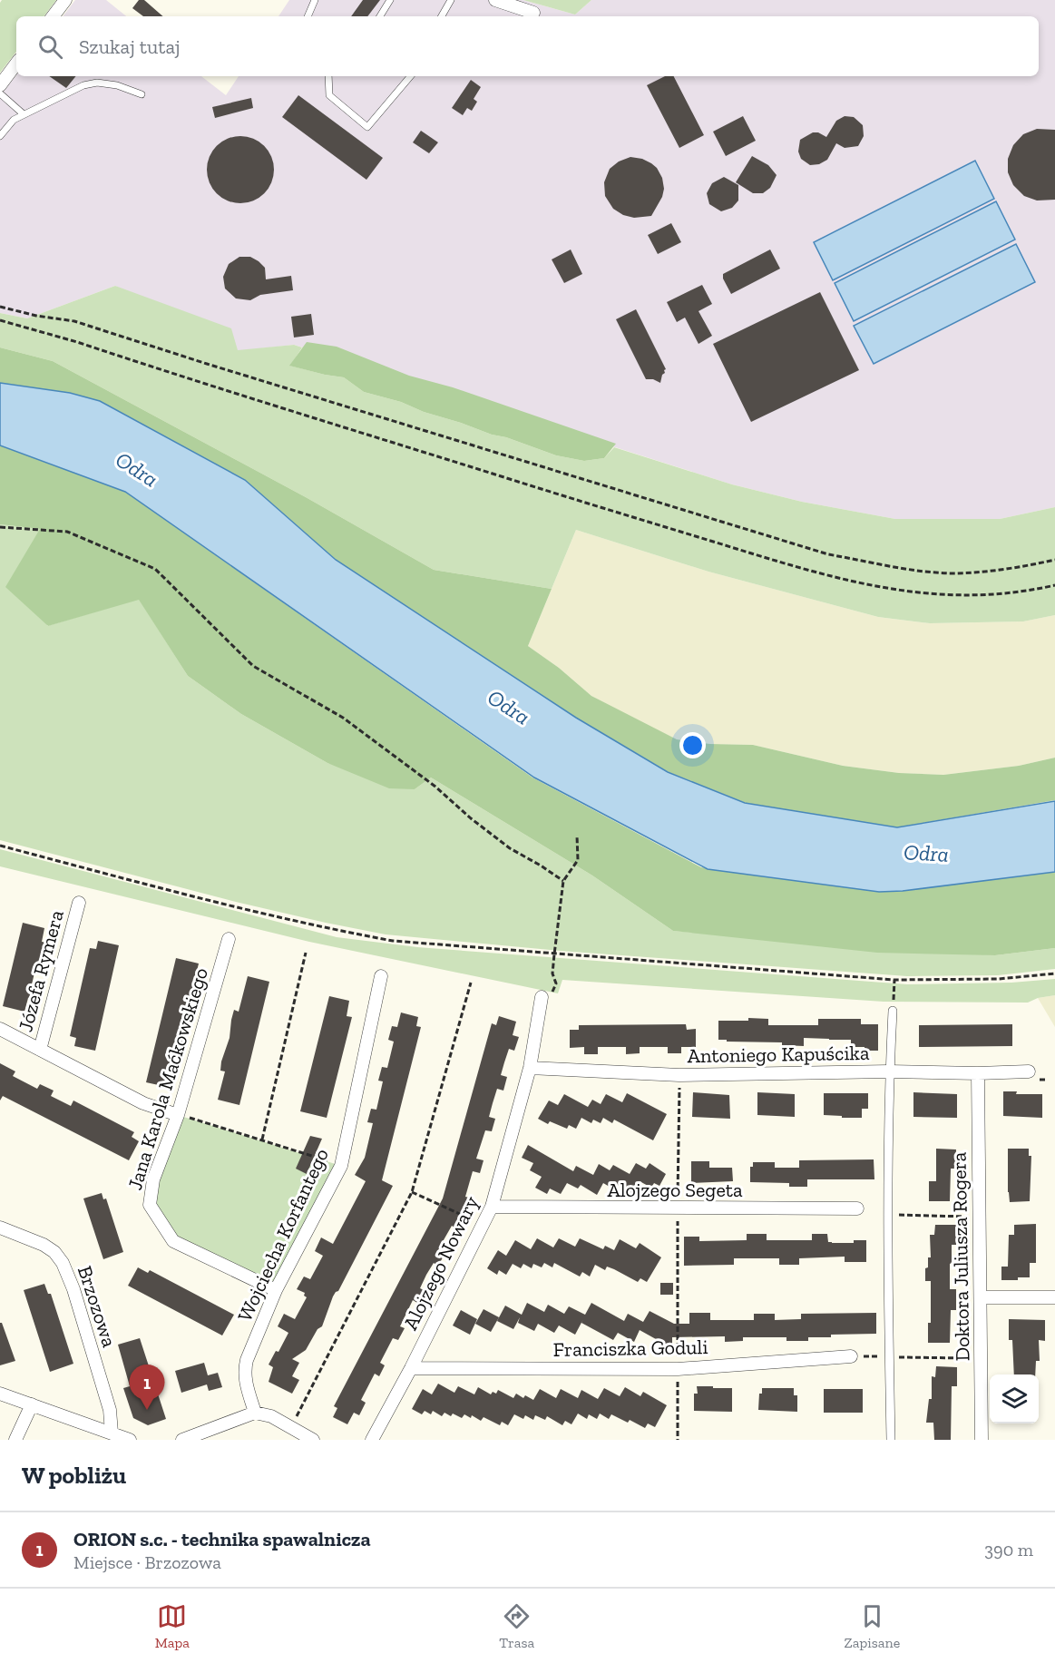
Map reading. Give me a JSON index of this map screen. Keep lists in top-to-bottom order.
{
  "streets": {
    "street": [
      "Józefa Rymera",
      "Antoniego Kapuścika",
      "Jana Karola Maćkowskiego",
      "Alojzego Segeta",
      "Wojciecha Korfantego",
      "Doktora Juliusza Rogera",
      "Alojzego Nowary",
      "Brzozowa",
      "Franciszka Goduli"
    ]
  },
  "crossings": [
    ["Józefa Rymera", "Jana Karola Maćkowskiego"],
    ["Antoniego Kapuścika", "Doktora Juliusza Rogera"],
    ["Antoniego Kapuścika", "Alojzego Nowary"],
    ["Jana Karola Maćkowskiego", "Wojciecha Korfantego"],
    ["Alojzego Segeta", "Alojzego Nowary"],
    ["Alojzego Nowary", "Franciszka Goduli"]
  ],
  "water": ["Odra"],
  "page": {
    "search": "Szukaj tutaj",
    "pins": "1",
    "heading": "W pobliżu",
    "list": [
      {
        "mark": "1",
        "name": "ORION s.c. - technika spawalnicza",
        "note": "Miejsce · Brzozowa",
        "value": "390 m"
      }
    ],
    "nav": ["Mapa", "Trasa", "Zapisane"]
  }
}
